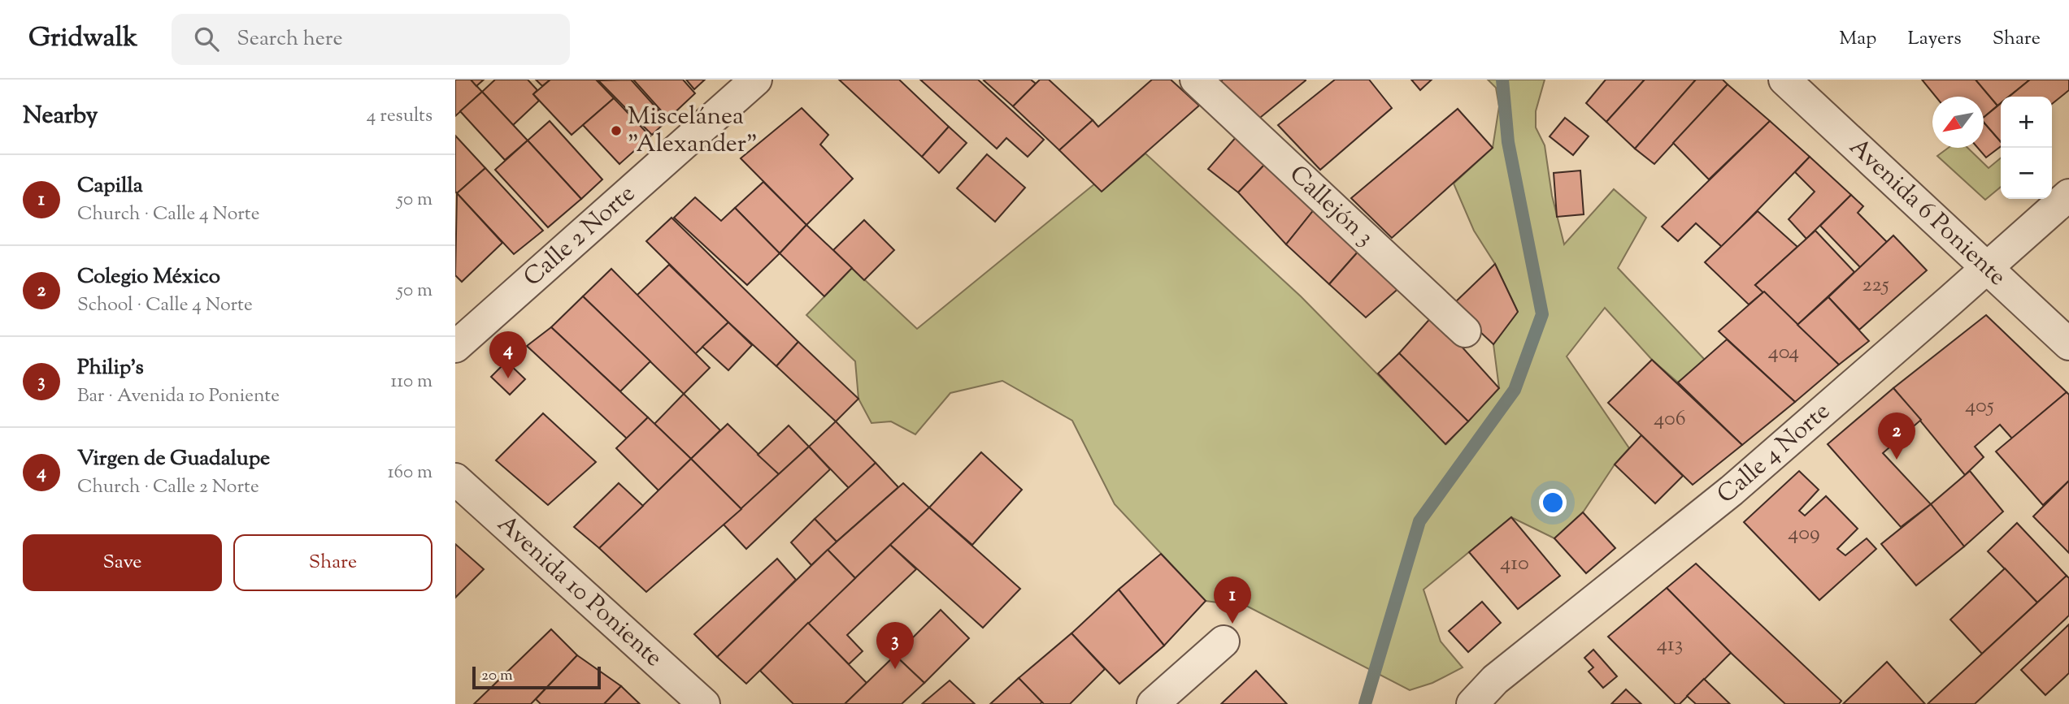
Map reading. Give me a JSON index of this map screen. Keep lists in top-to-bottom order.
{
  "streets": {
    "street": [
      "Callejón 3",
      "Avenida 6 Poniente",
      "Calle 2 Norte",
      "Calle 4 Norte",
      "Avenida 10 Poniente"
    ]
  },
  "crossings": [
    ["Avenida 6 Poniente", "Calle 4 Norte"]
  ],
  "places": ["Miscelánea \"Alexander\""],
  "house_numbers": [
    "225",
    "404",
    "405",
    "406",
    "409",
    "410",
    "413"
  ],
  "scale_bar": "20 m",
  "north": "bottom left",
  "page": {
    "header": "Gridwalk",
    "search": "Search here",
    "nav": ["Map", "Layers", "Share"],
    "heading": ["Nearby", "4 results"],
    "map_buttons": ["+", "−"],
    "list": [
      {
        "mark": "1",
        "name": "Capilla",
        "note": "Church · Calle 4 Norte",
        "value": "50 m"
      },
      {
        "mark": "2",
        "name": "Colegio México",
        "note": "School · Calle 4 Norte",
        "value": "50 m"
      },
      {
        "mark": "3",
        "name": "Philip's",
        "note": "Bar · Avenida 10 Poniente",
        "value": "110 m"
      },
      {
        "mark": "4",
        "name": "Virgen de Guadalupe",
        "note": "Church · Calle 2 Norte",
        "value": "160 m"
      }
    ],
    "pins": [
      "4",
      "2",
      "1",
      "3"
    ],
    "buttons": ["Save", "Share"],
    "scale": "20 m"
  }
}
